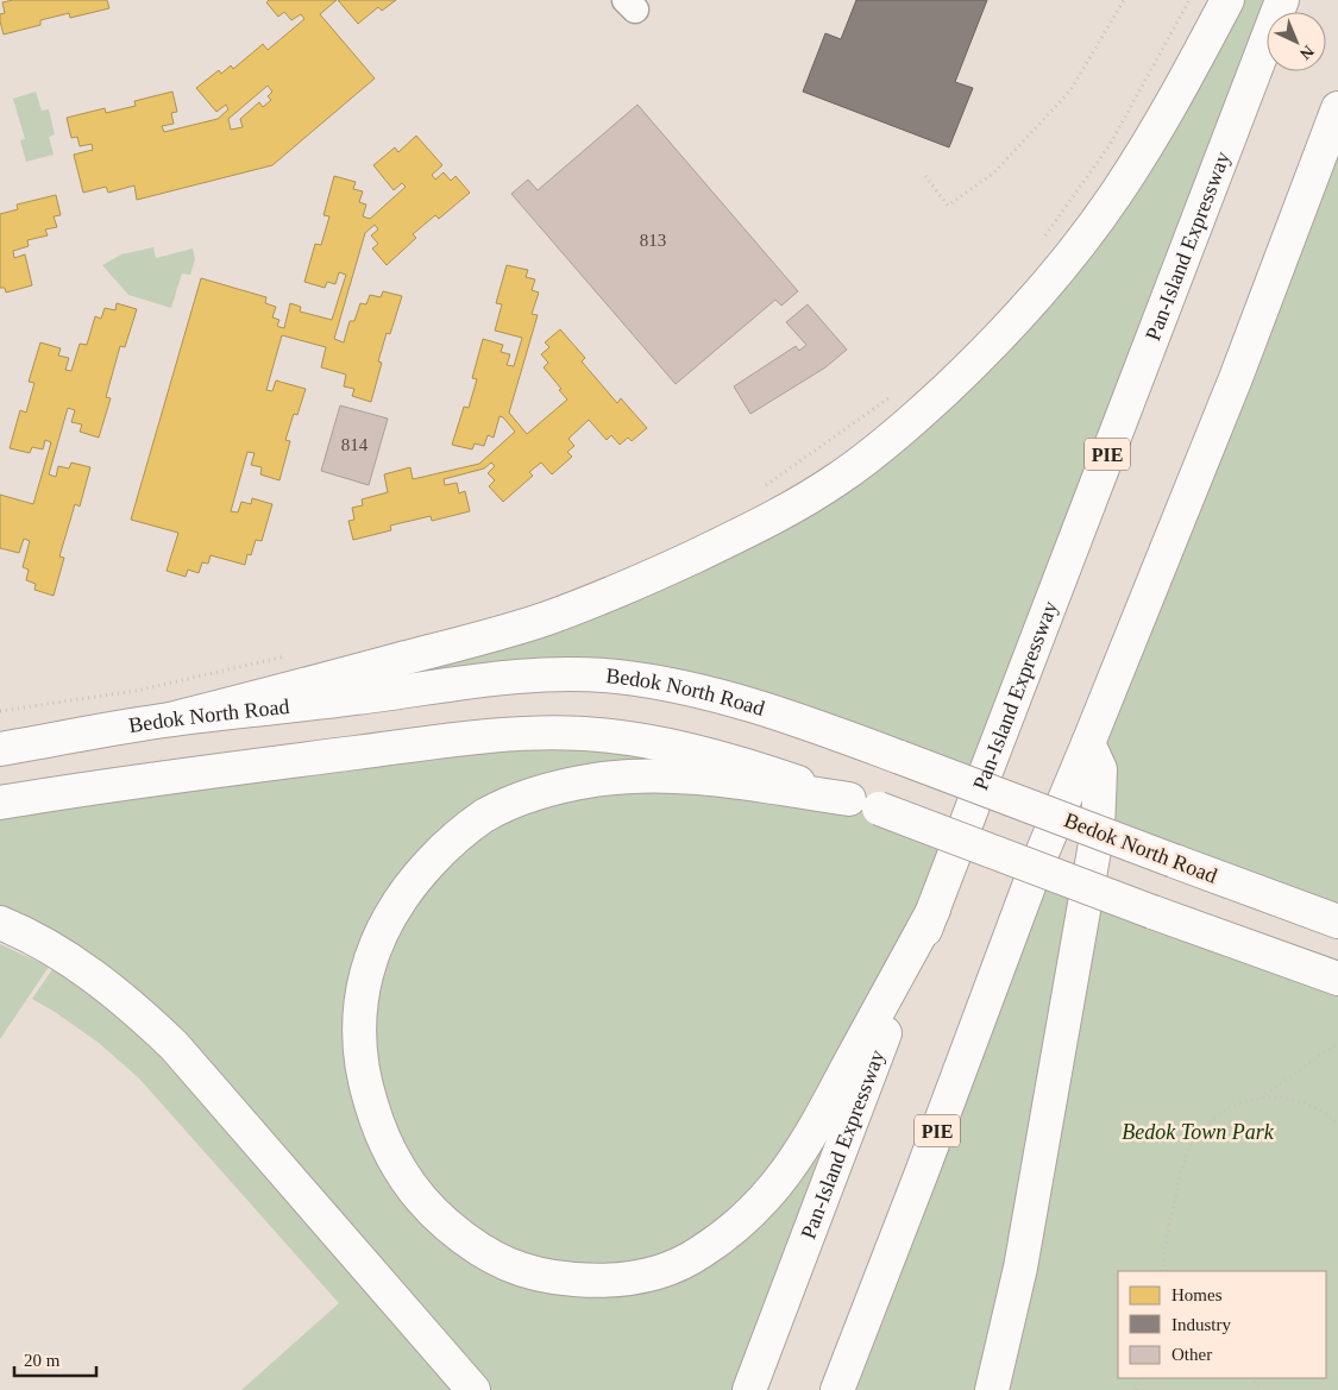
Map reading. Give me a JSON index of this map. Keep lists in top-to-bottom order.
{
  "streets": {
    "main road": ["Pan-Island Expressway", "PIE", "Bedok North Road"]
  },
  "parks": ["Bedok Town Park"],
  "house_numbers": ["813", "814"],
  "legend": ["Homes", "Industry", "Other"],
  "scale_bar": "20 m",
  "north": "bottom right"
}
